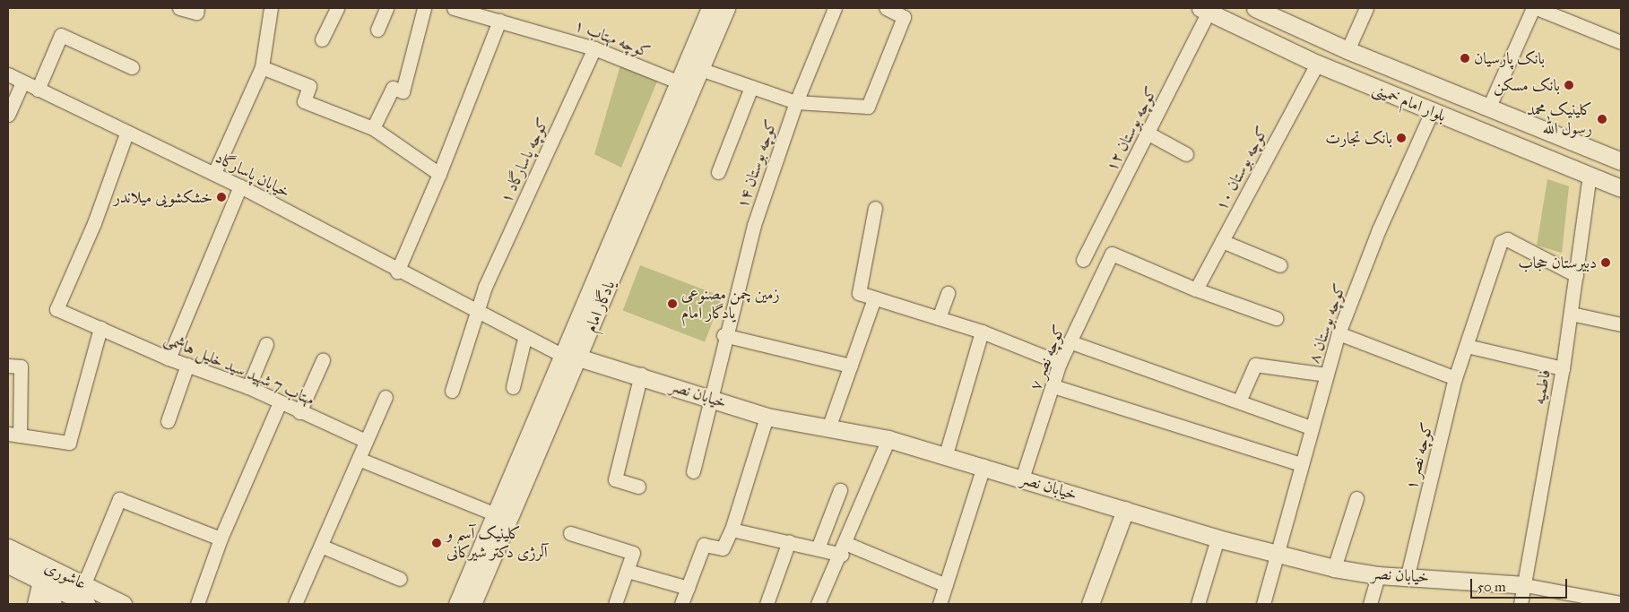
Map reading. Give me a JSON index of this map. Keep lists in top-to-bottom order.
{
  "streets": {
    "street": [
      "کوچه مهتاب ۱",
      "بلوار امام خمینی",
      "کوچه بوستان ۱۲",
      "کوچه پاسارگاد ۱",
      "کوچه بوستان ۱۴",
      "کوچه بوستان ۱۰",
      "خیابان پاسارگاد",
      "یادگار امام",
      "کوچه بوستان ۸",
      "کوچه نصر ۷",
      "مهتاب 7 شهید سید خلیل هاشمی",
      "فاطمیه",
      "خیابان نصر",
      "کوچه نصر ۱",
      "عاشوری"
    ]
  },
  "crossings": [
    ["کوچه مهتاب ۱", "کوچه پاسارگاد ۱"],
    ["کوچه مهتاب ۱", "یادگار امام"],
    ["بلوار امام خمینی", "کوچه بوستان ۱۲"],
    ["بلوار امام خمینی", "کوچه بوستان ۱۰"],
    ["بلوار امام خمینی", "کوچه بوستان ۸"],
    ["بلوار امام خمینی", "فاطمیه"],
    ["کوچه پاسارگاد ۱", "خیابان پاسارگاد"],
    ["کوچه بوستان ۱۴", "خیابان نصر"],
    ["کوچه بوستان ۱۰", "کوچه نصر ۷"],
    ["خیابان پاسارگاد", "یادگار امام"],
    ["خیابان پاسارگاد", "مهتاب 7 شهید سید خلیل هاشمی"],
    ["خیابان پاسارگاد", "خیابان نصر"],
    ["یادگار امام", "خیابان نصر"],
    ["کوچه بوستان ۸", "خیابان نصر"],
    ["کوچه نصر ۷", "خیابان نصر"],
    ["فاطمیه", "خیابان نصر"],
    ["فاطمیه", "کوچه نصر ۱"],
    ["خیابان نصر", "کوچه نصر ۱"]
  ],
  "places": [
    "بانک پارسیان",
    "بانک مسکن",
    "کلینیک محمد رسول الله",
    "بانک تجارت",
    "خشکشویی میلاندر",
    "دبیرستان حجاب",
    "زمین چمن مصنوعی یادگار امام",
    "کلینیک آسم و آلرژی دکتر شیرکانی"
  ],
  "scale_bar": "50 m"
}
